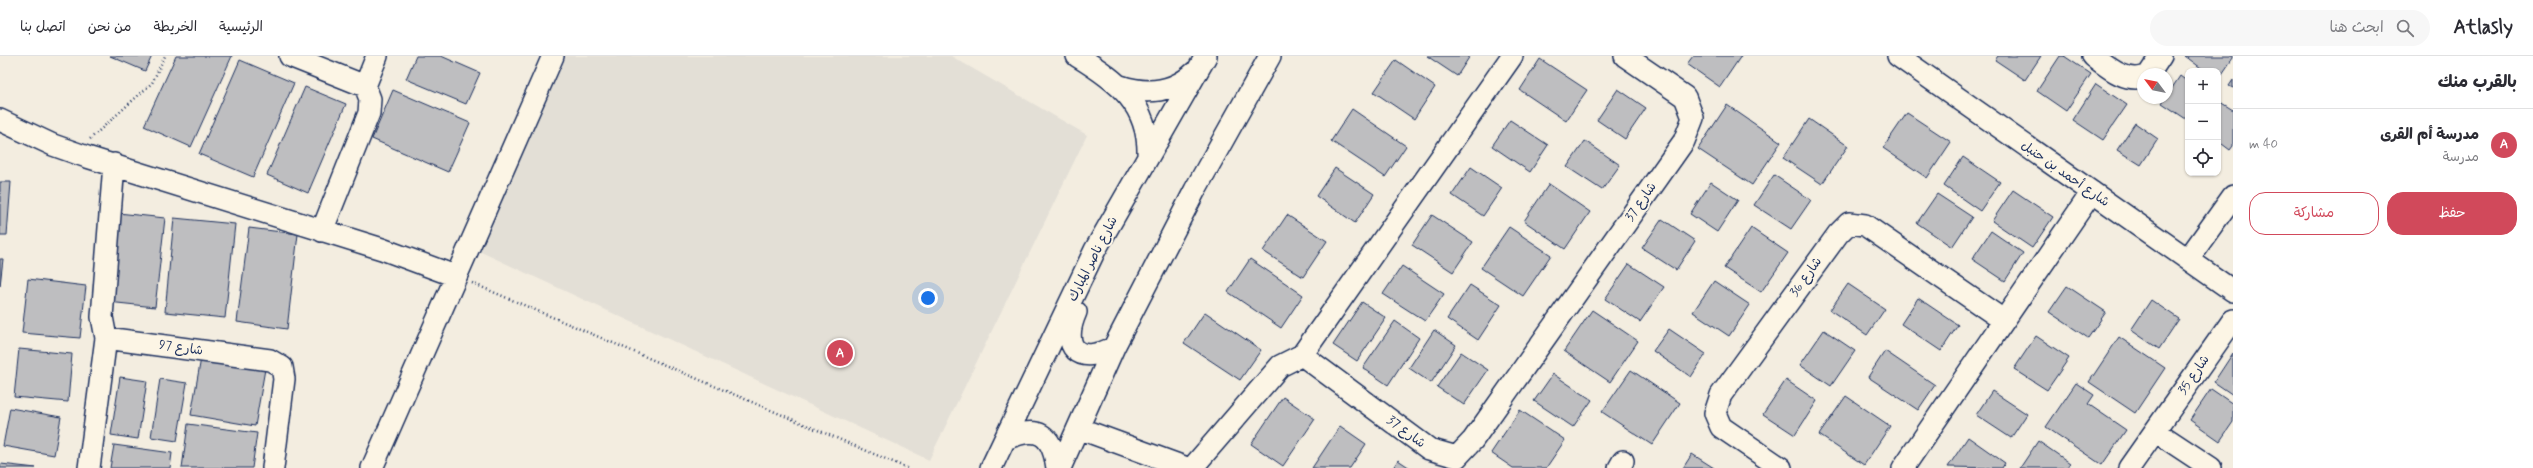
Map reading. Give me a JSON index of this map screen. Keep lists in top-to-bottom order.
{
  "streets": {
    "street": [
      "شارع أحمد بن حنبل",
      "شارع 37",
      "شارع ناصر المبارك",
      "شارع 36",
      "شارع 97",
      "شارع 35"
    ]
  },
  "north": "top left",
  "page": {
    "header": "Atlasly",
    "search": "ابحث هنا",
    "nav": [
      "الرئيسية",
      "الخريطة",
      "من نحن",
      "اتصل بنا"
    ],
    "heading": "بالقرب منك",
    "map_buttons": ["+", "−"],
    "list": [
      {
        "mark": "A",
        "name": "مدرسة أم القرى",
        "note": "مدرسة",
        "value": "40 m"
      }
    ],
    "buttons": ["حفظ", "مشاركة"],
    "pins": "A"
  }
}
